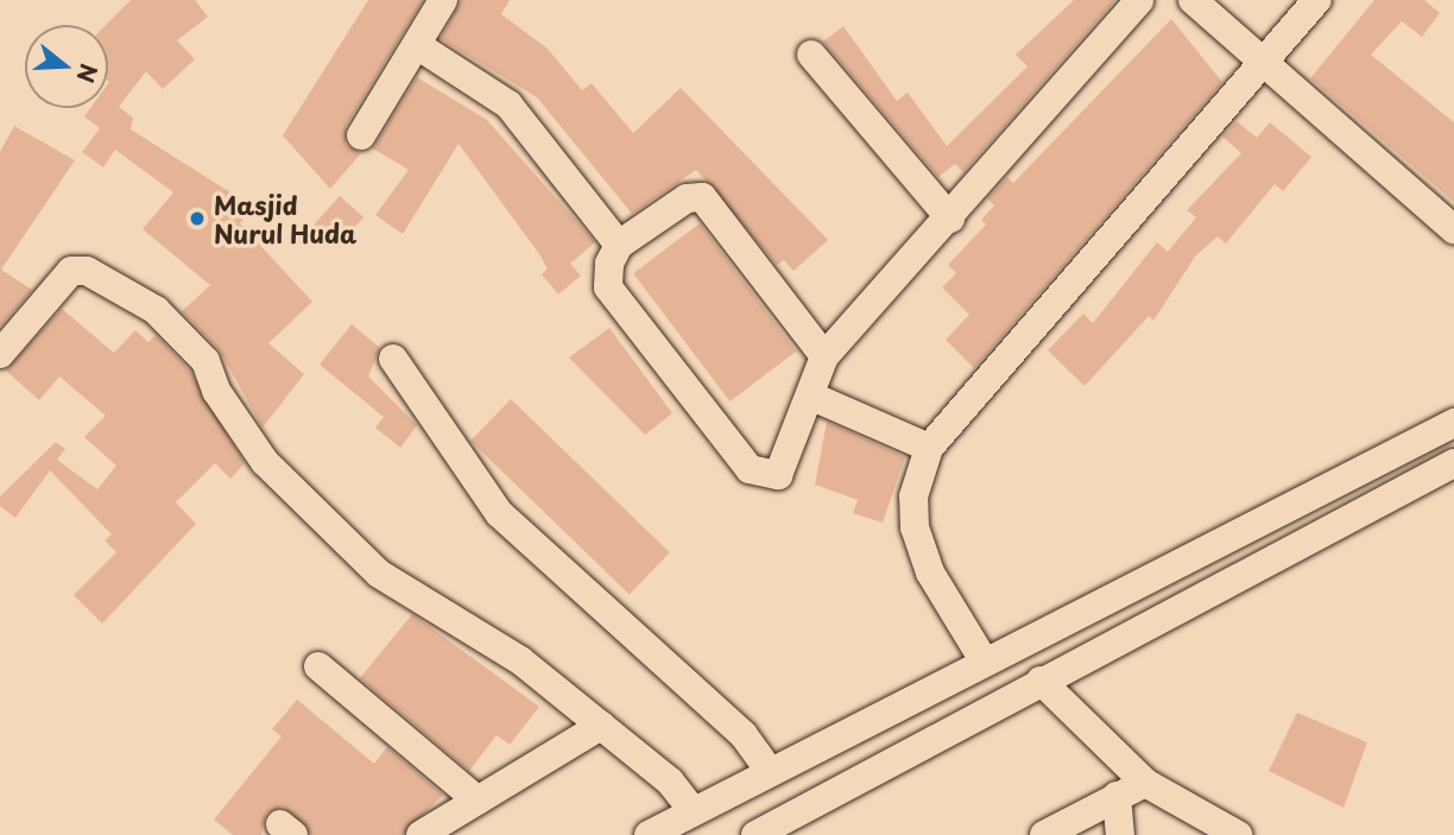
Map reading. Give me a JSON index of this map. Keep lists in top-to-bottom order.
{
  "places": ["Masjid Nurul Huda"],
  "north": "right"
}
